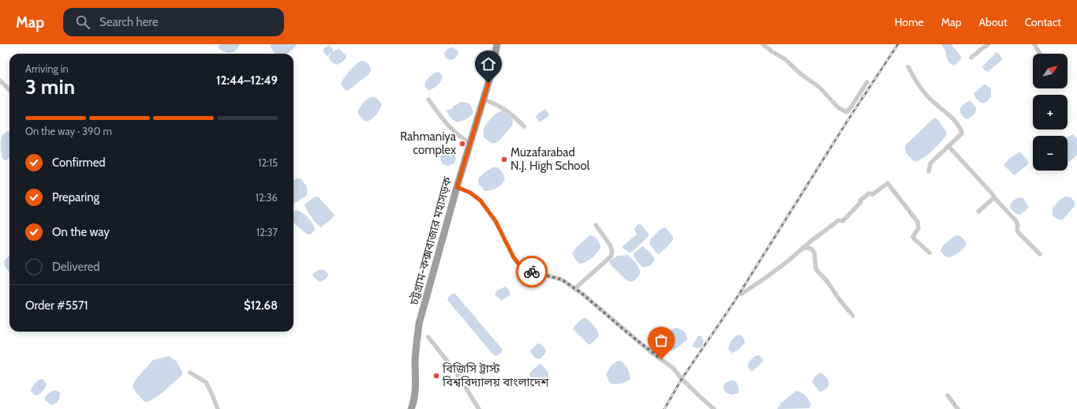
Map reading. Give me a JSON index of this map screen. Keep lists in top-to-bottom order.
{
  "streets": {
    "highway": ["চট্টগ্রাম-কক্সবাজার মহাসড়ক"]
  },
  "places": ["Rahmaniya complex", "Muzafarabad N.J. High School", "বিজিসি ট্রাস্ট বিশ্ববিদ্যালয় বাংলাদেশ"],
  "north": "top right",
  "page": {
    "header": "Map",
    "search": "Search here",
    "nav": [
      "Home",
      "Map",
      "About",
      "Contact"
    ],
    "map_buttons": ["+", "−"],
    "heading": ["3 min", "Arriving in", "12:44–12:49"],
    "panel": ["Order #5571", "$12.68"],
    "bar": "On the way · 390 m",
    "list": [
      ["Confirmed", "12:15"],
      ["Preparing", "12:36"],
      ["On the way", "12:37"],
      "Delivered"
    ]
  }
}
